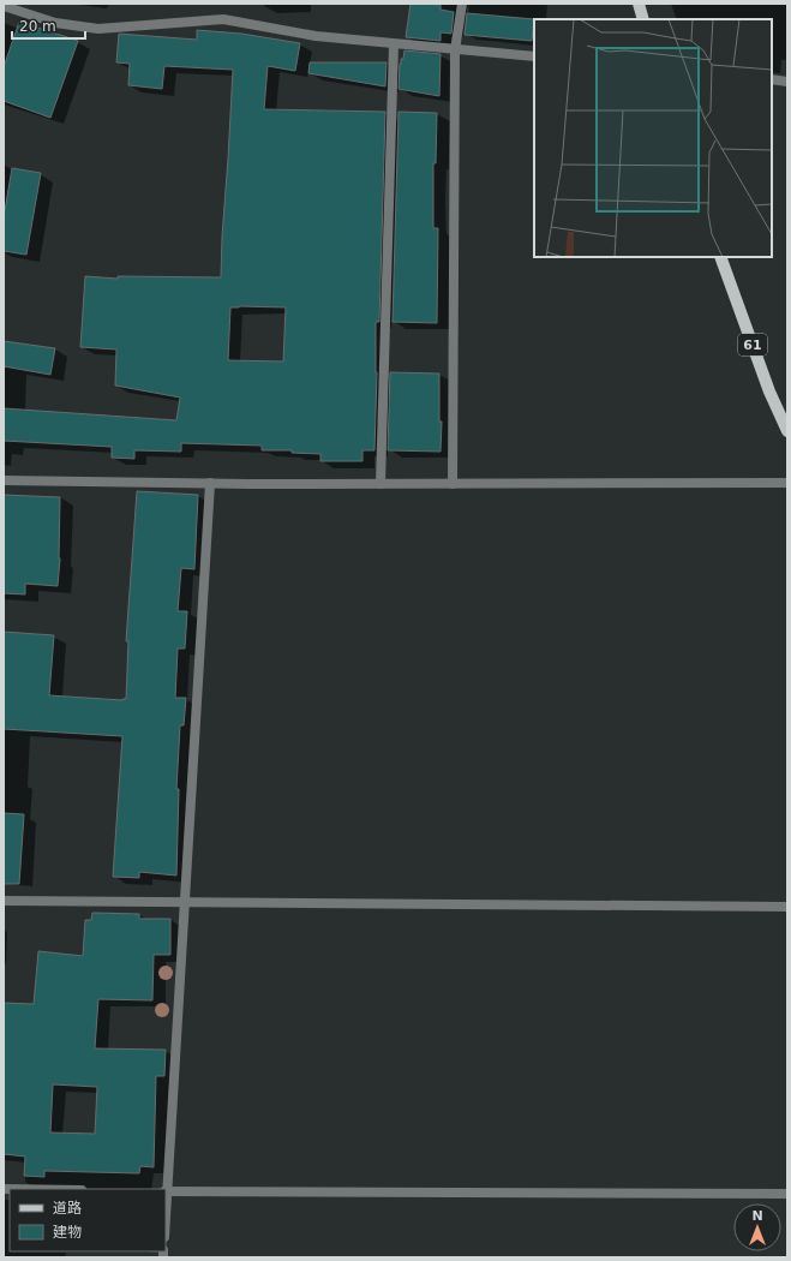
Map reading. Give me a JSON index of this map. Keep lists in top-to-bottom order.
{
  "streets": {
    "main road": ["61"]
  },
  "legend": ["道路", "建物"],
  "scale_bar": "20 m",
  "north": "top"
}
